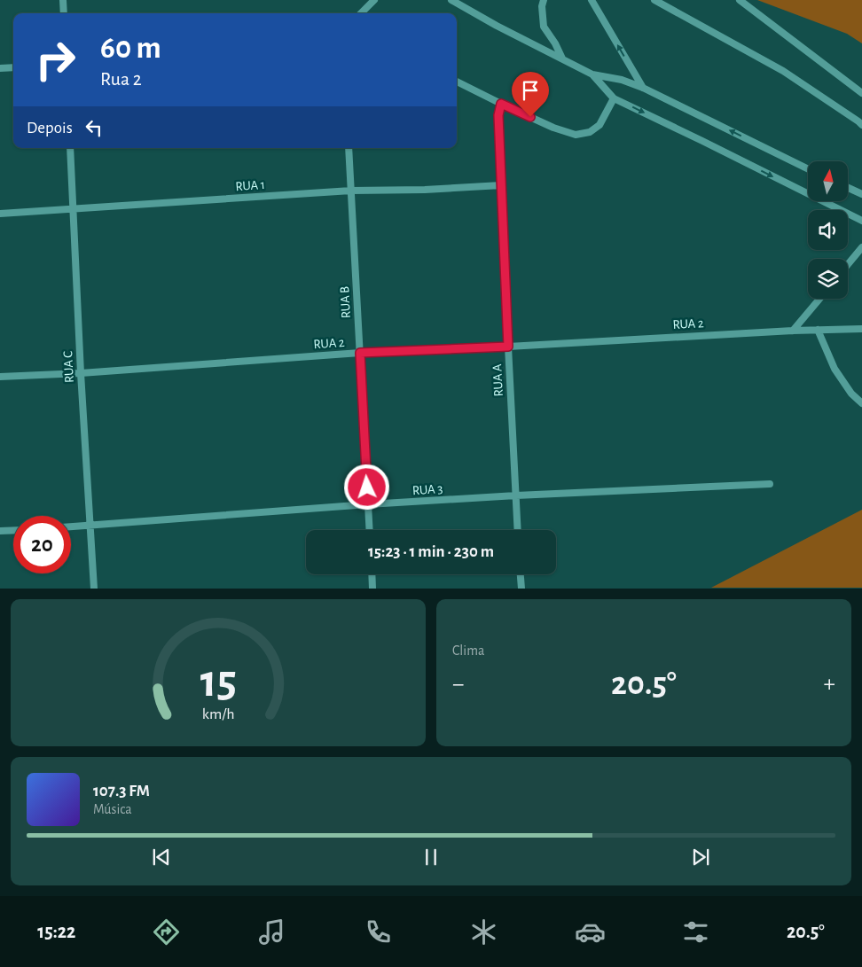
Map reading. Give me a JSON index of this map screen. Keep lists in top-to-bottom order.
{
  "streets": {
    "lane": [
      "RUA 1",
      "RUA B",
      "RUA 2",
      "RUA C",
      "RUA A",
      "RUA 3"
    ]
  },
  "crossings": [
    ["RUA 1", "RUA B"],
    ["RUA 1", "RUA C"],
    ["RUA 1", "RUA A"],
    ["RUA B", "RUA 2"],
    ["RUA B", "RUA 3"],
    ["RUA 2", "RUA C"],
    ["RUA 2", "RUA A"],
    ["RUA C", "RUA 3"],
    ["RUA A", "RUA 3"]
  ],
  "north": "top",
  "page": {
    "turn": ["60 m", "Rua 2"],
    "then": "Depois",
    "limit": "20",
    "trip": "15:23 · 1 min · 230 m",
    "tile": "Clima",
    "heat": ["−", "20.5°", "+"],
    "song": ["107.3 FM", "Música"],
    "tabs": ["15:22", "20.5°"],
    "gauge": ["15", "km/h"]
  }
}
